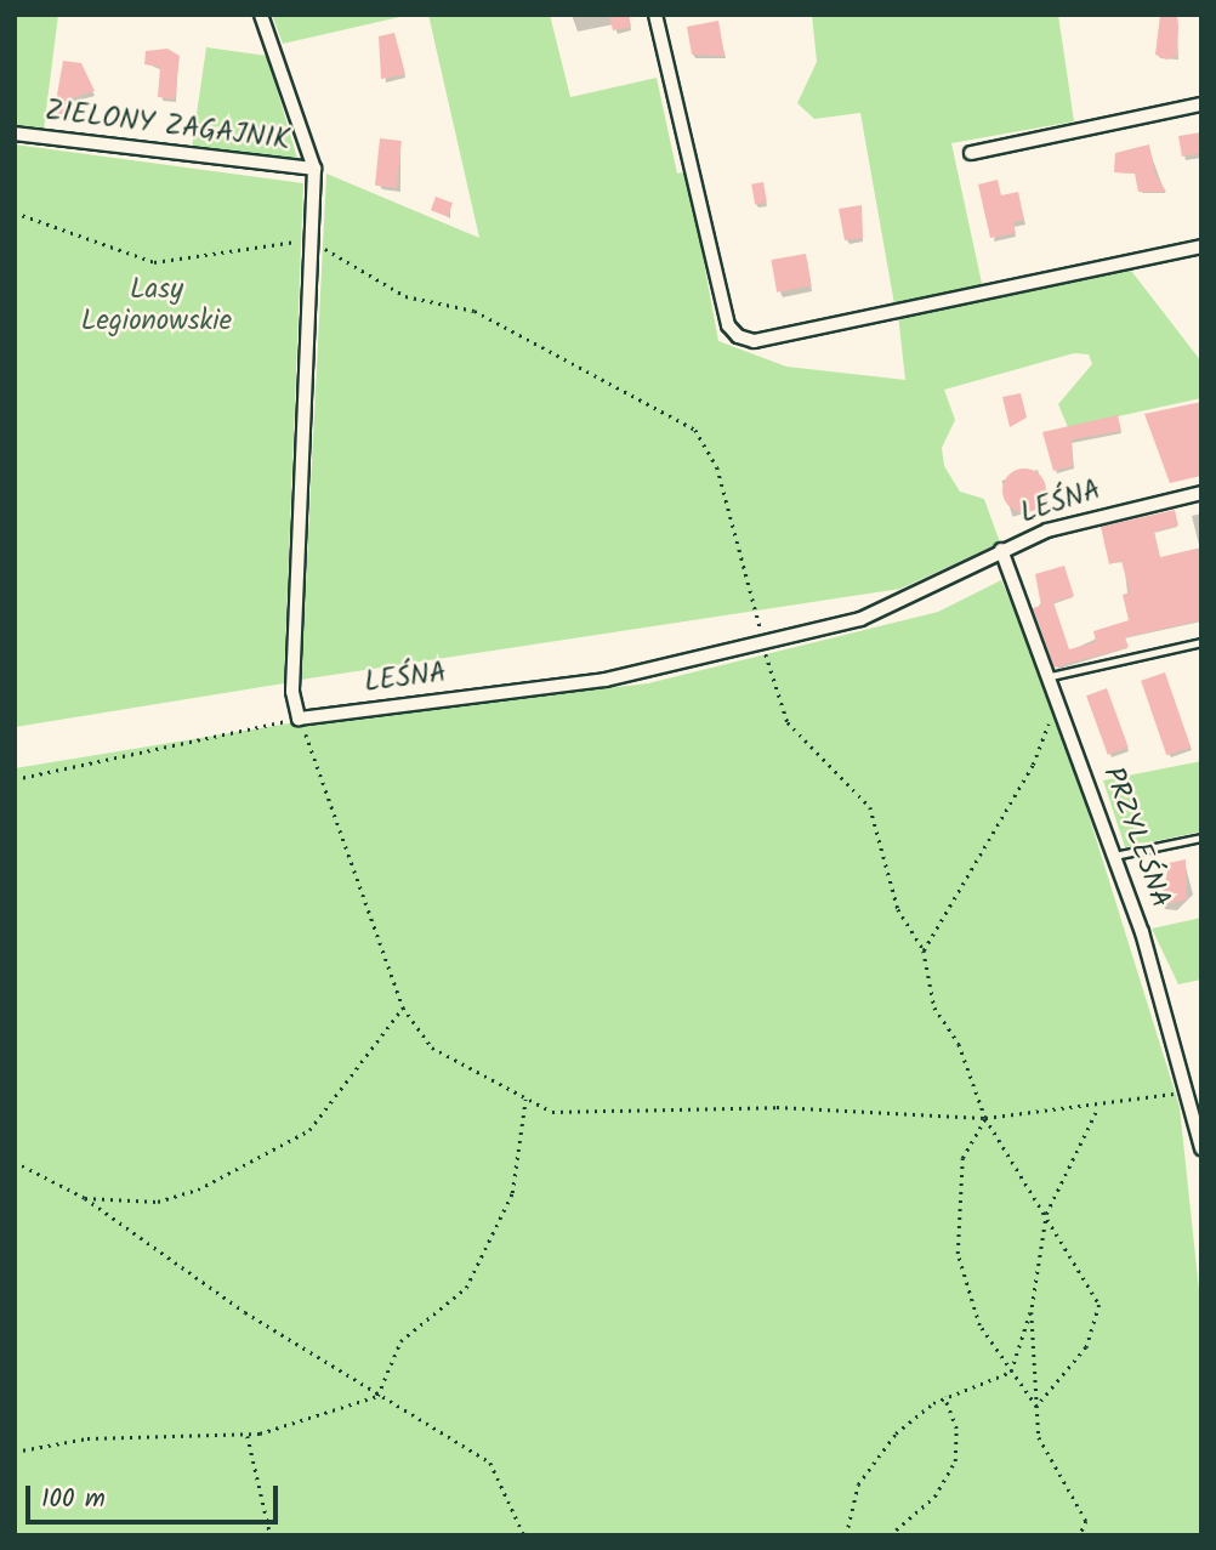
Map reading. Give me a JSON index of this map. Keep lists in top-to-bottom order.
{
  "streets": {
    "street": ["ZIELONY ZAGAJNIK", "LEŚNA", "PRZYLEŚNA"]
  },
  "crossings": [
    ["LEŚNA", "PRZYLEŚNA"]
  ],
  "parks": ["Lasy Legionowskie"],
  "scale_bar": "100 m"
}
